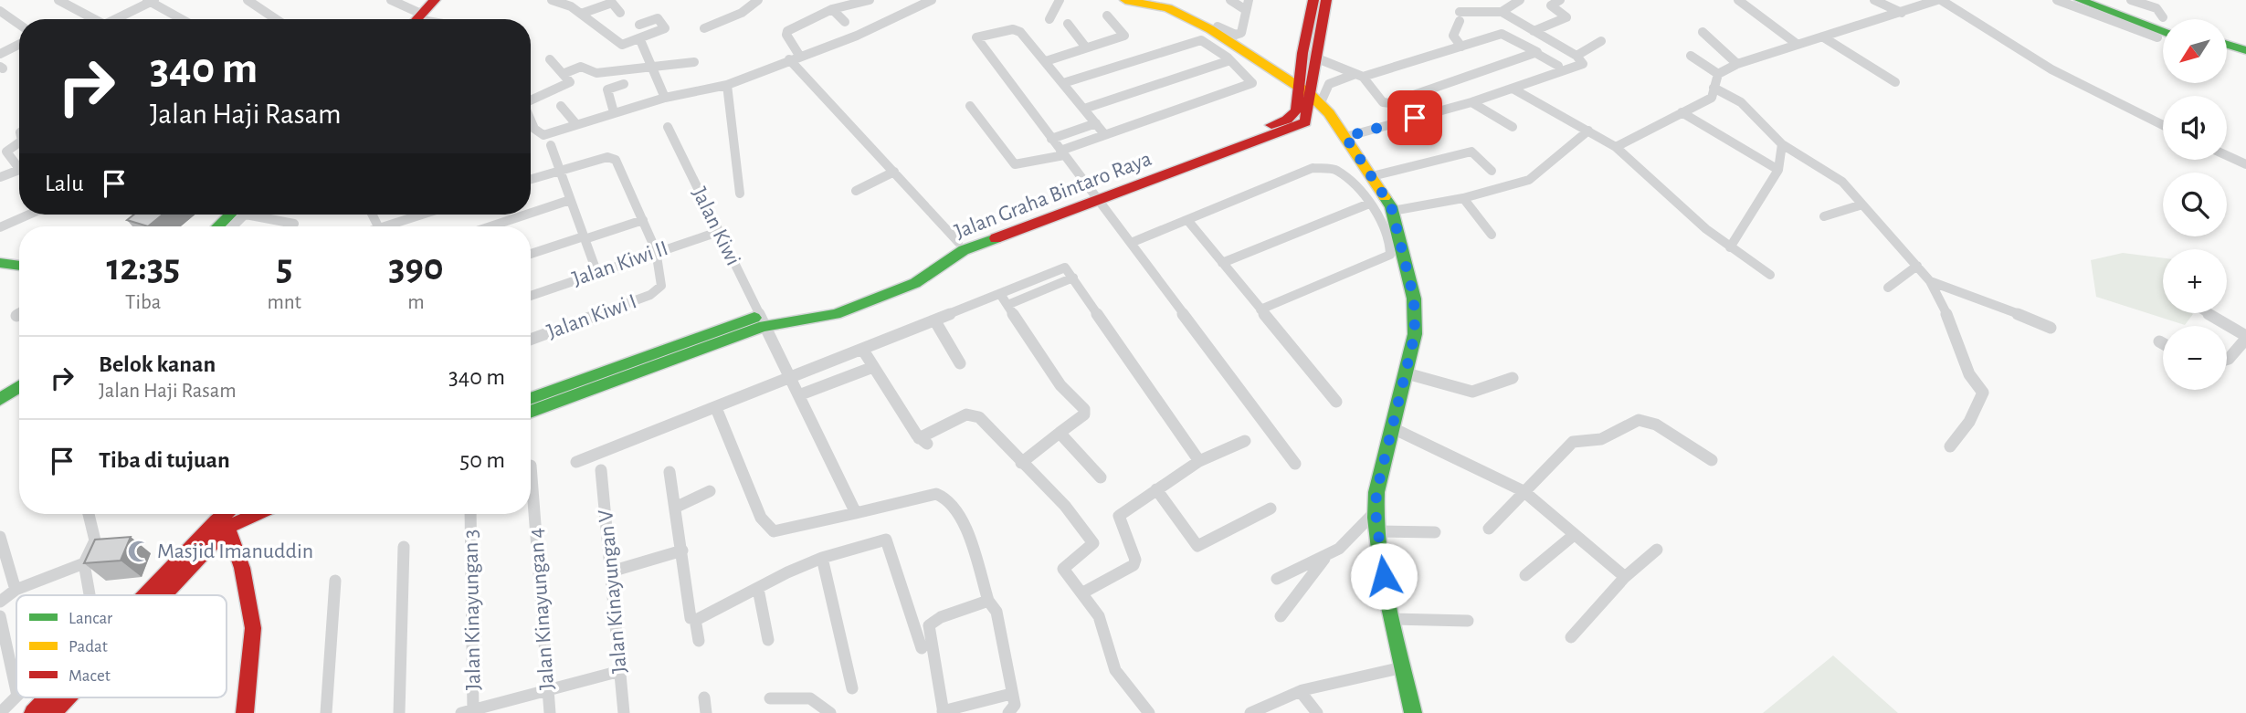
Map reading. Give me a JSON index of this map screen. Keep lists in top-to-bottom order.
{
  "streets": {
    "main road": ["Jalan Graha Bintaro Raya"],
    "street": [
      "Jalan Kiwi",
      "Jalan Kiwi II",
      "Jalan Kiwi I",
      "Jalan Kinayungan V",
      "Jalan Kinayungan 4",
      "Jalan Kinayungan 3"
    ]
  },
  "crossings": [
    ["Jalan Graha Bintaro Raya", "Jalan Kiwi"],
    ["Jalan Kiwi", "Jalan Kiwi II"],
    ["Jalan Kiwi II", "Jalan Kiwi I"]
  ],
  "places": {
    "mosque": ["Masjid Imanuddin"]
  },
  "legend": ["Lancar", "Padat", "Macet"],
  "north": "bottom left",
  "page": {
    "map_buttons": ["+", "−"],
    "turn": ["340 m", "Jalan Haji Rasam"],
    "then": "Lalu",
    "eta": [
      "12:35",
      "Tiba",
      "5",
      "mnt",
      "390",
      "m"
    ],
    "list": [
      {
        "name": "Belok kanan",
        "note": "Jalan Haji Rasam",
        "value": "340 m"
      },
      {
        "name": "Tiba di tujuan",
        "value": "50 m"
      }
    ]
  }
}
